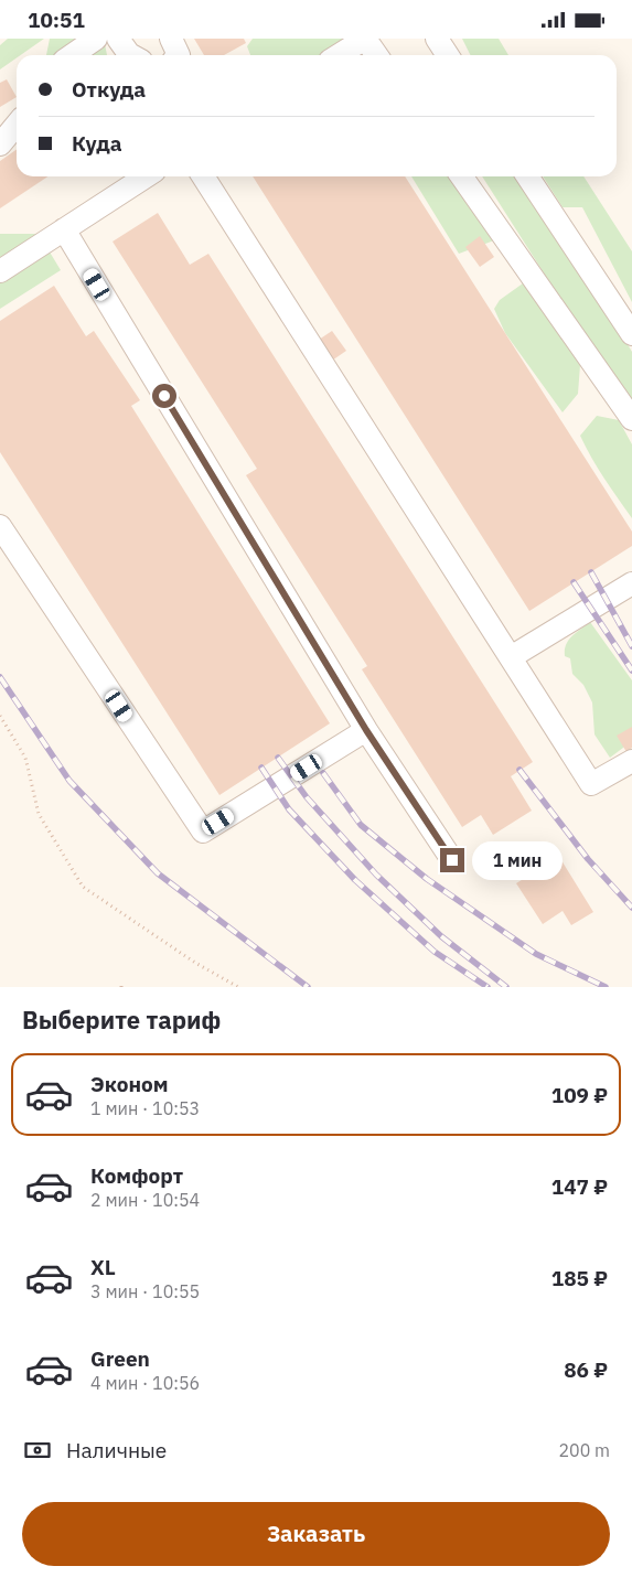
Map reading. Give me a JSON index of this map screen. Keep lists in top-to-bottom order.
{
  "page": {
    "status": "10:51",
    "banner": ["Откуда", "Куда"],
    "bubble": "1 мин",
    "heading": "Выберите тариф",
    "list": [
      {
        "name": "Эконом",
        "note": "1 мин · 10:53",
        "value": "109 ₽"
      },
      {
        "name": "Комфорт",
        "note": "2 мин · 10:54",
        "value": "147 ₽"
      },
      {
        "name": "XL",
        "note": "3 мин · 10:55",
        "value": "185 ₽"
      },
      {
        "name": "Green",
        "note": "4 мин · 10:56",
        "value": "86 ₽"
      }
    ],
    "pay": ["Наличные", "200 m"],
    "buttons": "Заказать"
  }
}
